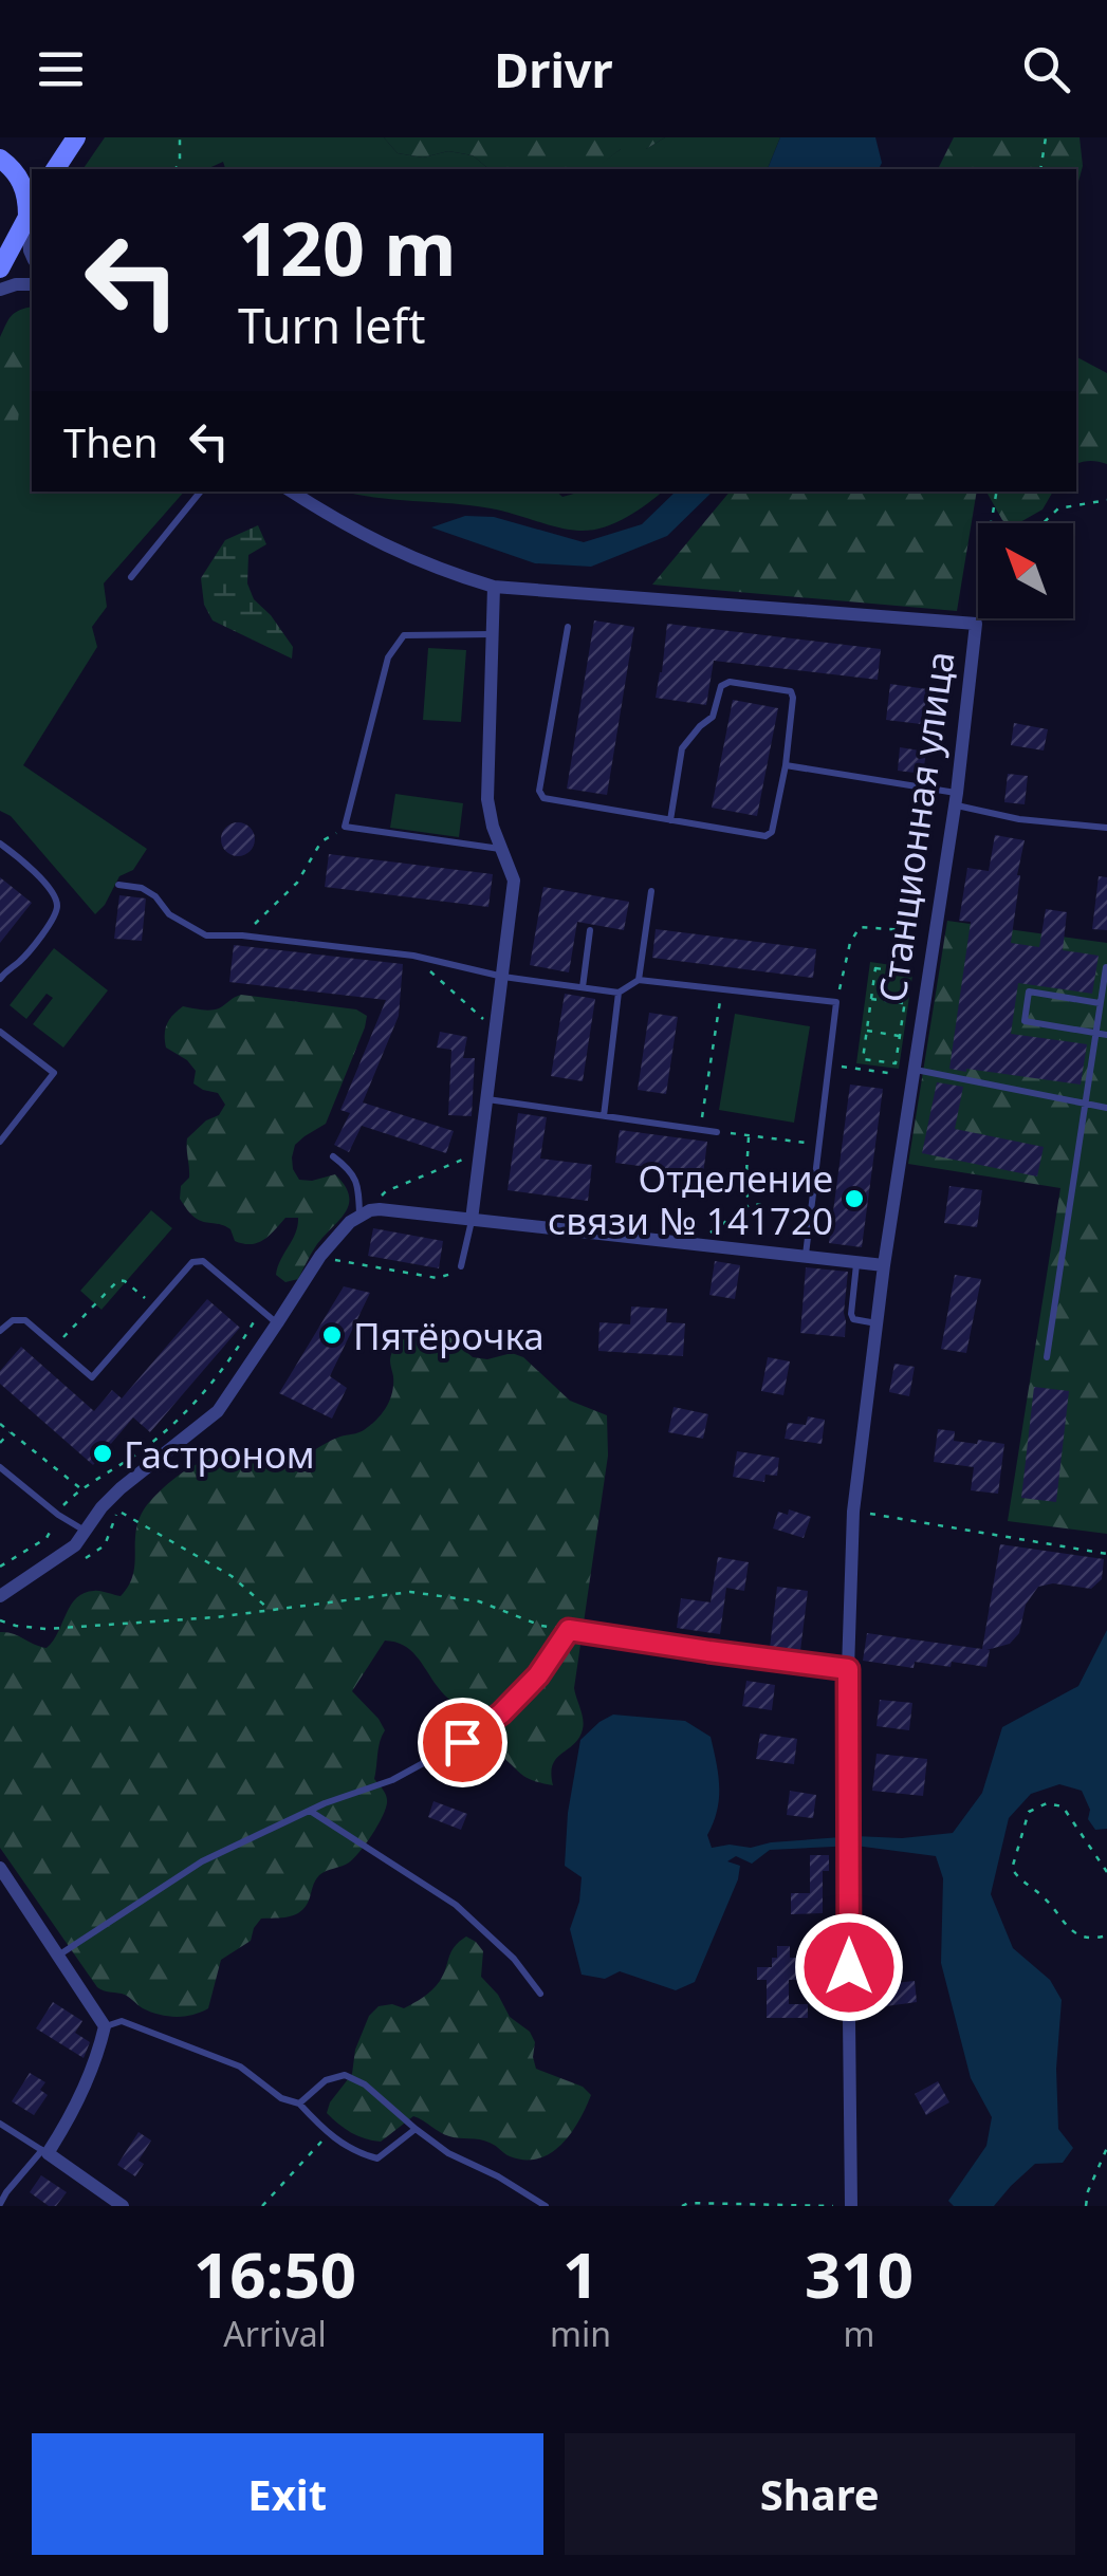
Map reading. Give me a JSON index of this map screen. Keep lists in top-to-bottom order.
{
  "streets": {
    "street": ["Станционная улица"]
  },
  "places": ["Отделение связи № 141720", "Пятёрочка", "Гастроном"],
  "north": "top left",
  "page": {
    "header": "Drivr",
    "turn": ["120 m", "Turn left"],
    "then": "Then",
    "eta": [
      "16:50",
      "Arrival",
      "1",
      "min",
      "310",
      "m"
    ],
    "buttons": ["Exit", "Share"]
  }
}
